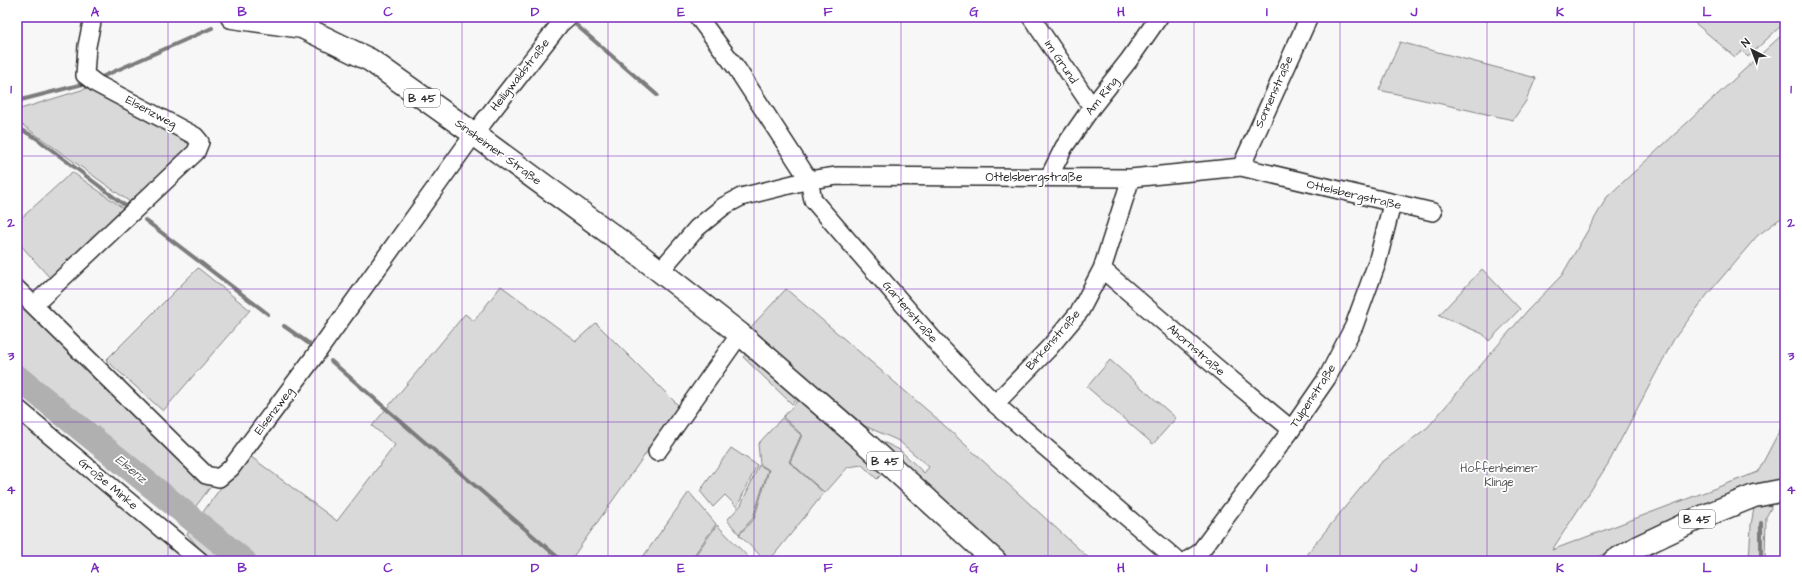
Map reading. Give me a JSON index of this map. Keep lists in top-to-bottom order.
{
  "streets": {
    "main road": ["B 45", "Sinsheimer Straße"],
    "street": [
      "Im Grund",
      "Heiligwaldstraße",
      "Sonnenstraße",
      "Am Ring",
      "Elsenzweg",
      "Ottelsbergstraße",
      "Gartenstraße",
      "Birkenstraße",
      "Ahornstraße",
      "Tulpenstraße",
      "Große Minke"
    ]
  },
  "crossings": [
    ["Im Grund", "Am Ring"],
    ["Heiligwaldstraße", "Elsenzweg"],
    ["Heiligwaldstraße", "Sinsheimer Straße"],
    ["Sonnenstraße", "Ottelsbergstraße"],
    ["Am Ring", "Ottelsbergstraße"],
    ["Elsenzweg", "Sinsheimer Straße"],
    ["Sinsheimer Straße", "Ottelsbergstraße"],
    ["Ottelsbergstraße", "Gartenstraße"],
    ["Ottelsbergstraße", "Birkenstraße"],
    ["Ottelsbergstraße", "Tulpenstraße"],
    ["Gartenstraße", "Birkenstraße"],
    ["Birkenstraße", "Ahornstraße"],
    ["Ahornstraße", "Tulpenstraße"]
  ],
  "water": ["Elsenz"],
  "parks": ["Hoffenheimer Klinge"],
  "north": "top left",
  "grid": {
    "columns": [
      "A",
      "B",
      "C",
      "D",
      "E",
      "F",
      "G",
      "H",
      "I",
      "J",
      "K",
      "L"
    ],
    "rows": [
      "1",
      "2",
      "3",
      "4"
    ]
  }
}
